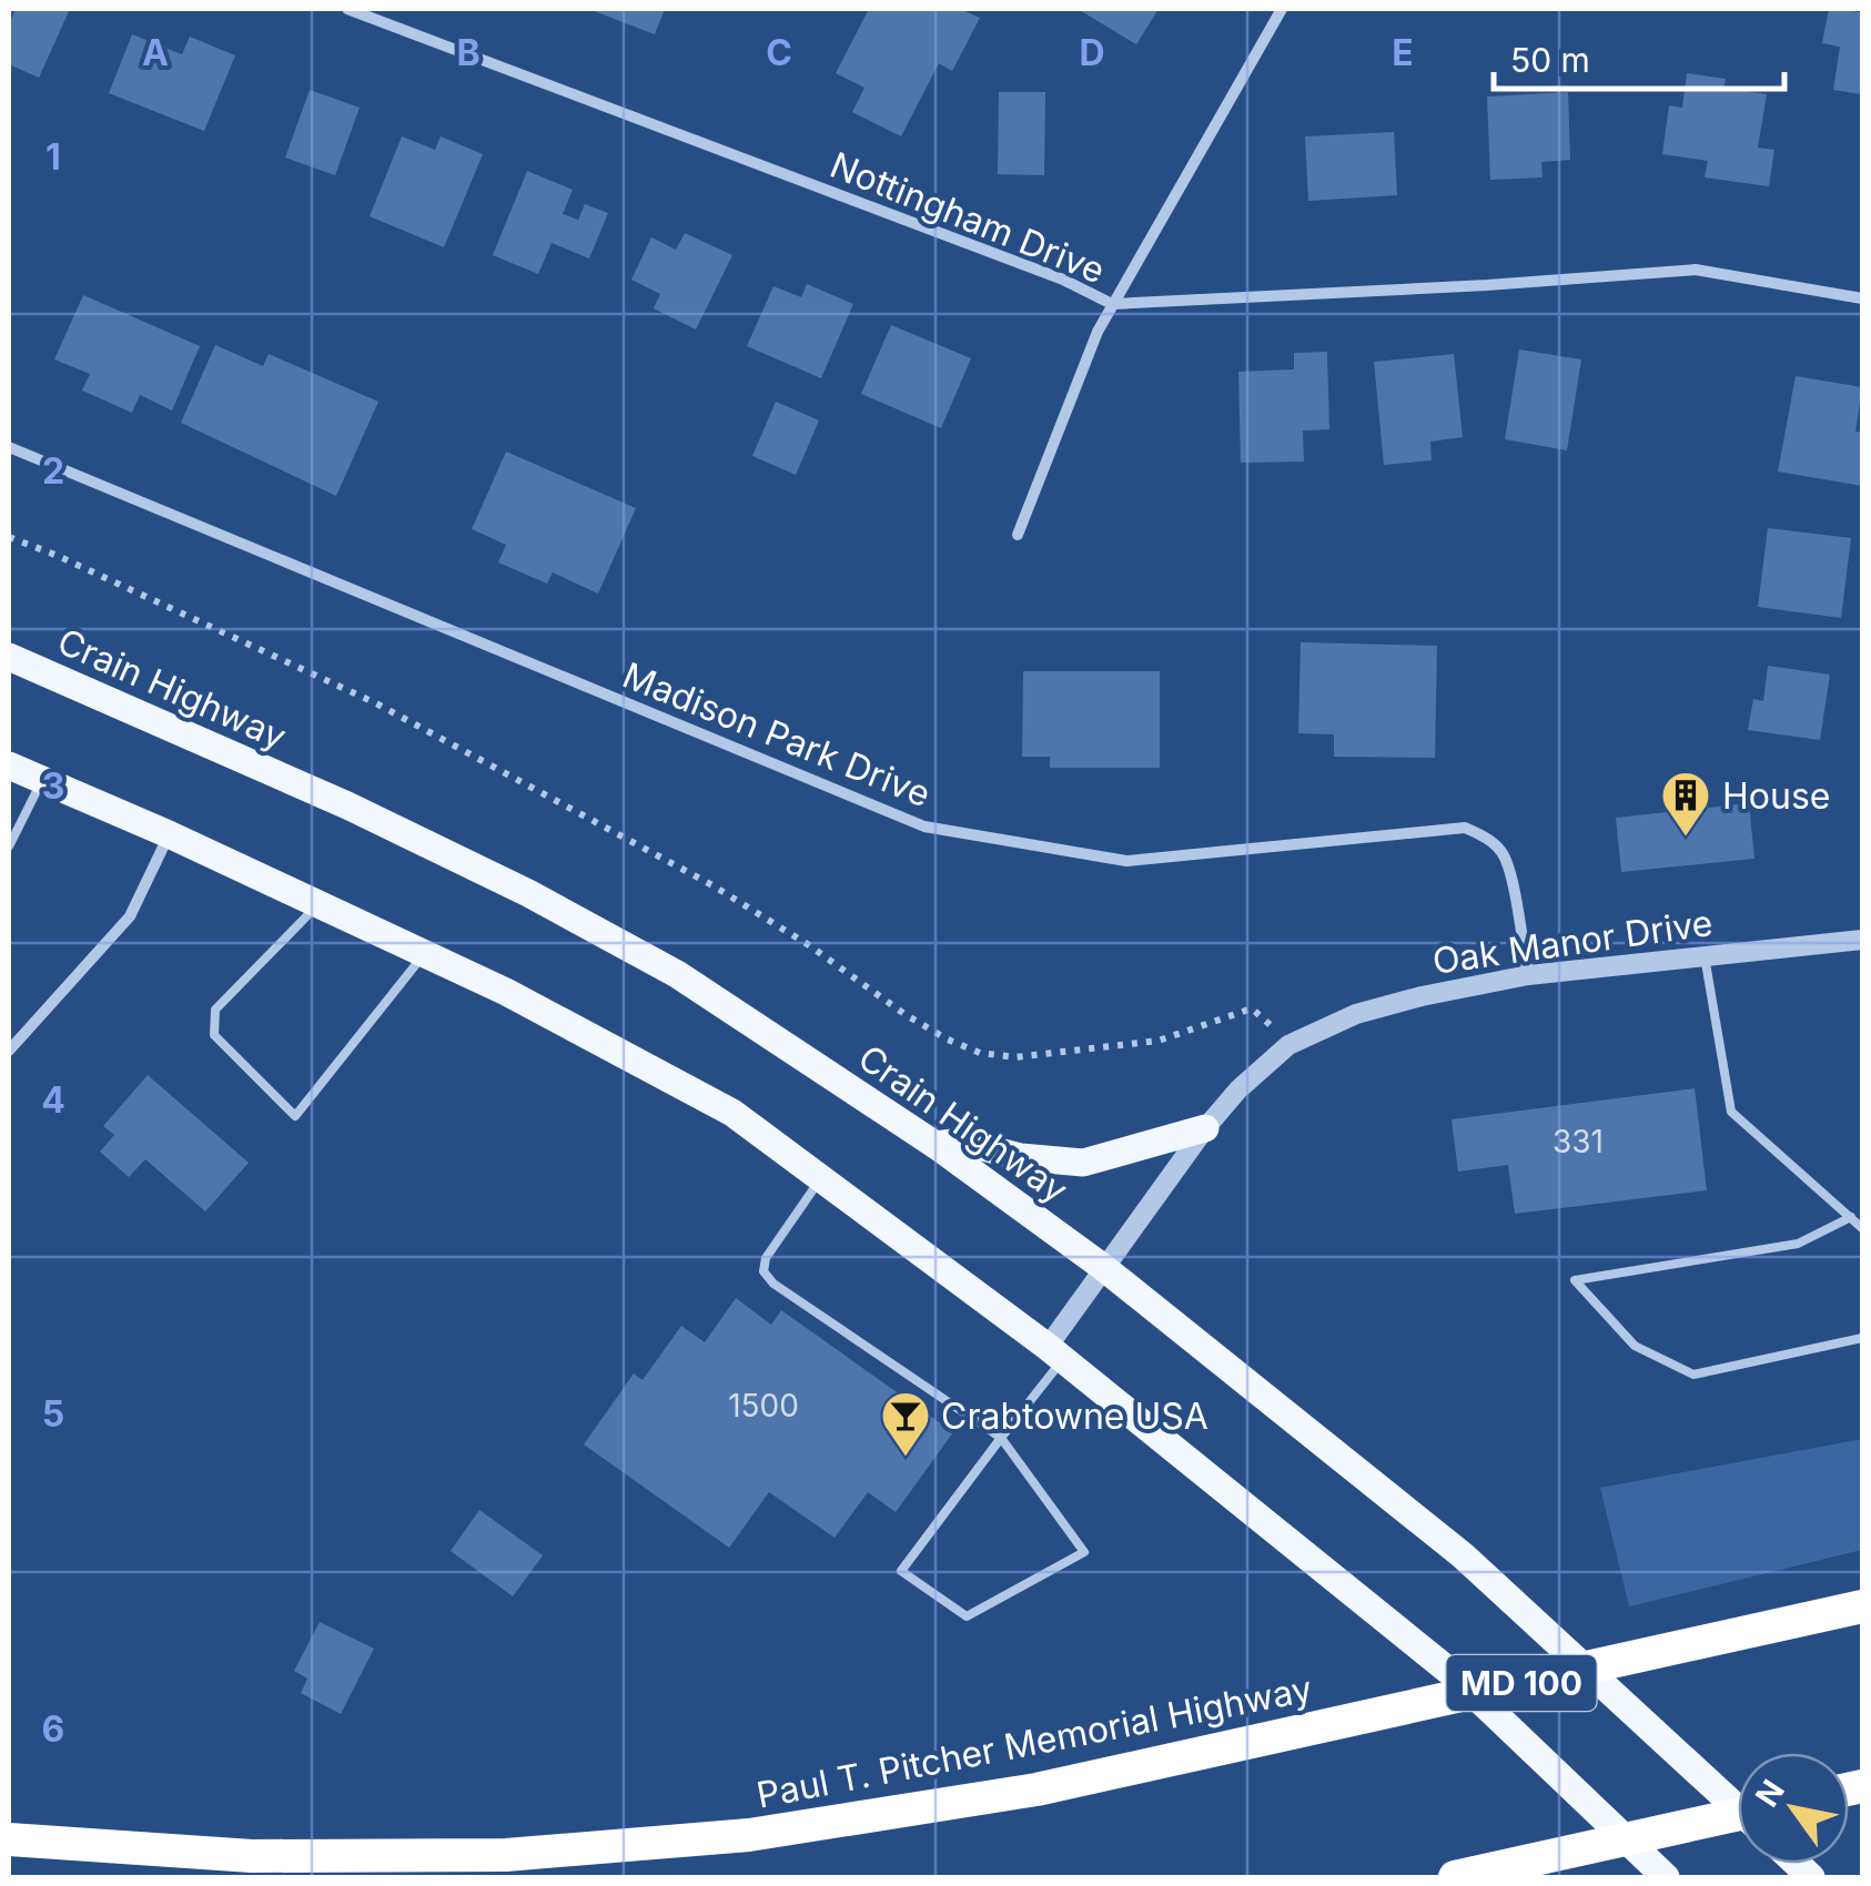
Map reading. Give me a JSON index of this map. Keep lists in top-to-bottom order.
{
  "streets": {
    "highway": ["MD 100", "Paul T. Pitcher Memorial Highway"],
    "main road": ["Crain Highway"],
    "street": ["Nottingham Drive", "Madison Park Drive", "Oak Manor Drive"]
  },
  "crossings": [
    ["Crain Highway", "Oak Manor Drive"],
    ["Madison Park Drive", "Oak Manor Drive"]
  ],
  "places": {
    "building": ["House"],
    "bar": ["Crabtowne USA"]
  },
  "house_numbers": ["331", "1500"],
  "scale_bar": "50 m",
  "north": "top left",
  "grid": {
    "columns": [
      "A",
      "B",
      "C",
      "D",
      "E"
    ],
    "rows": [
      "1",
      "2",
      "3",
      "4",
      "5",
      "6"
    ]
  }
}
